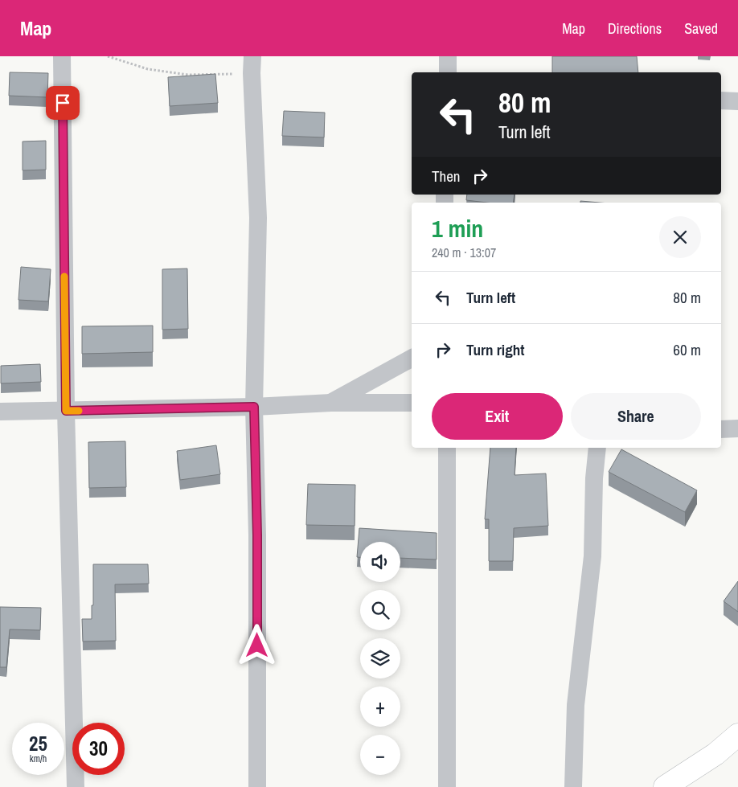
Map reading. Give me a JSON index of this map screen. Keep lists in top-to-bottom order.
{
  "page": {
    "header": "Map",
    "nav": ["Map", "Directions", "Saved"],
    "turn": ["80 m", "Turn left"],
    "then": "Then",
    "heading": ["1 min", "240 m · 13:07"],
    "list": [
      {
        "name": "Turn left",
        "value": "80 m"
      },
      {
        "name": "Turn right",
        "value": "60 m"
      }
    ],
    "buttons": ["Exit", "Share"],
    "map_buttons": ["+", "−"],
    "speed": "25 km/h",
    "limit": "30"
  }
}
